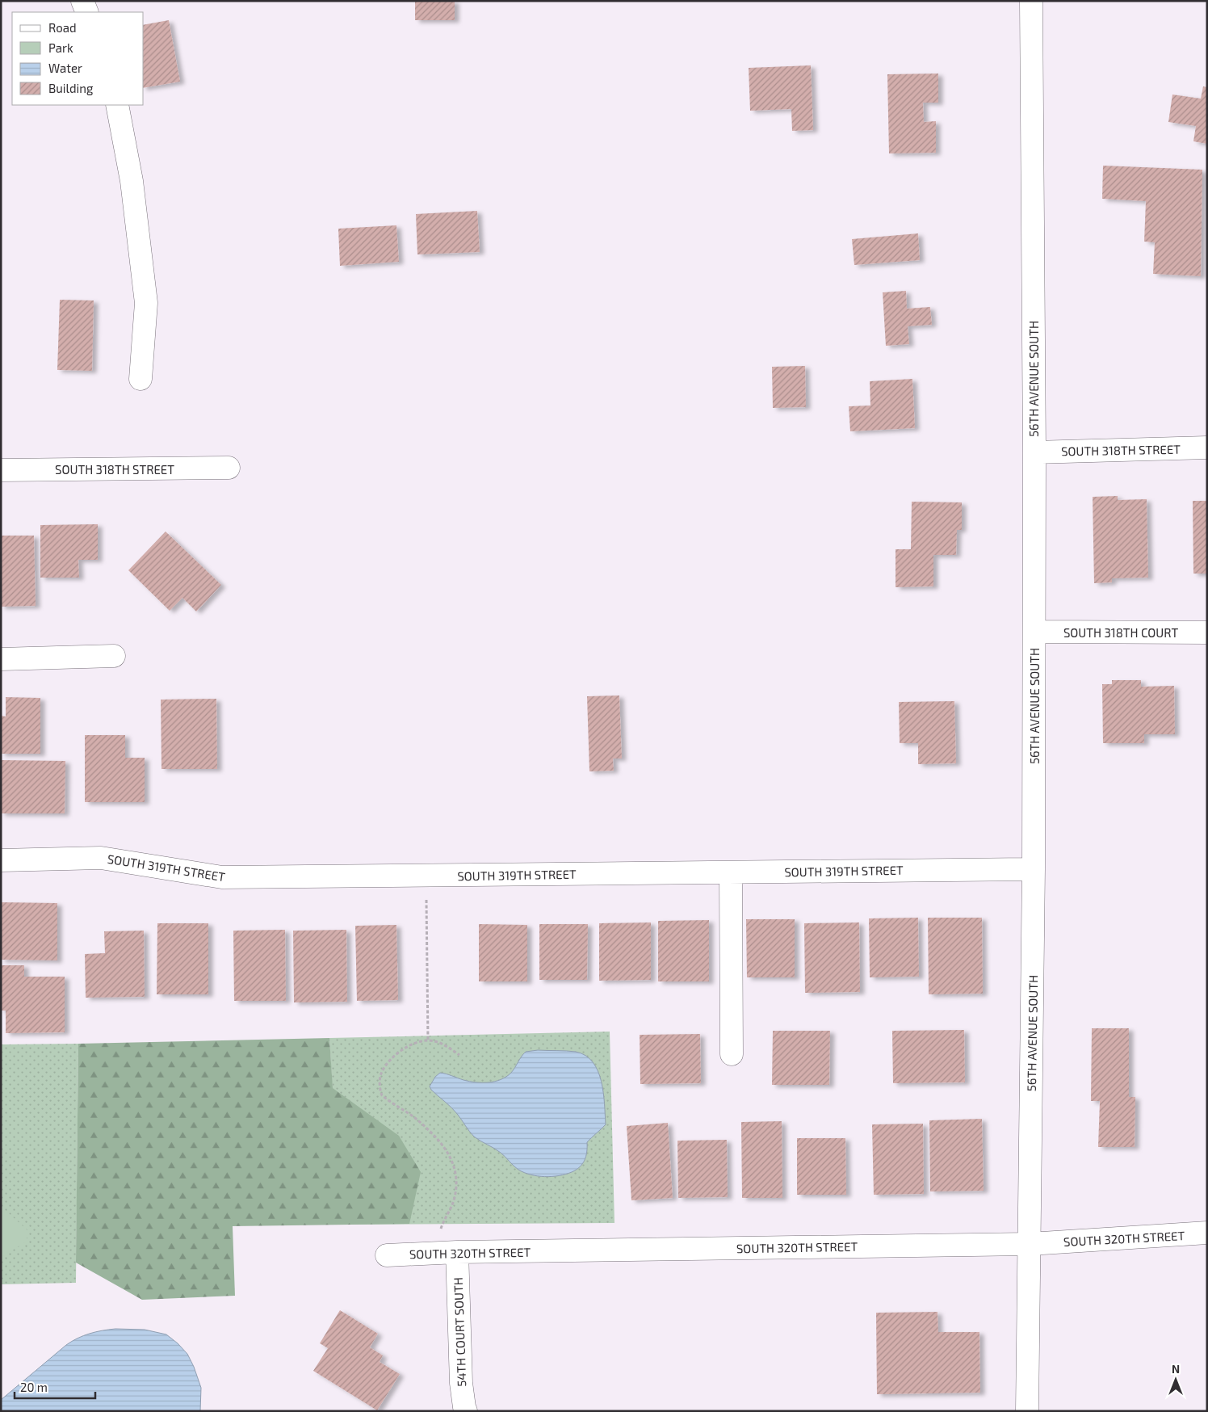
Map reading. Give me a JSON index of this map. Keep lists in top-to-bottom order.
{
  "streets": {
    "street": [
      "56TH AVENUE SOUTH",
      "SOUTH 318TH STREET",
      "SOUTH 318TH COURT",
      "SOUTH 319TH STREET",
      "SOUTH 320TH STREET",
      "54TH COURT SOUTH"
    ]
  },
  "crossings": [
    ["56TH AVENUE SOUTH", "SOUTH 318TH STREET"],
    ["56TH AVENUE SOUTH", "SOUTH 318TH COURT"],
    ["56TH AVENUE SOUTH", "SOUTH 319TH STREET"],
    ["56TH AVENUE SOUTH", "SOUTH 320TH STREET"],
    ["SOUTH 320TH STREET", "54TH COURT SOUTH"]
  ],
  "legend": [
    "Road",
    "Park",
    "Water",
    "Building"
  ],
  "scale_bar": "20 m",
  "north": "top"
}
